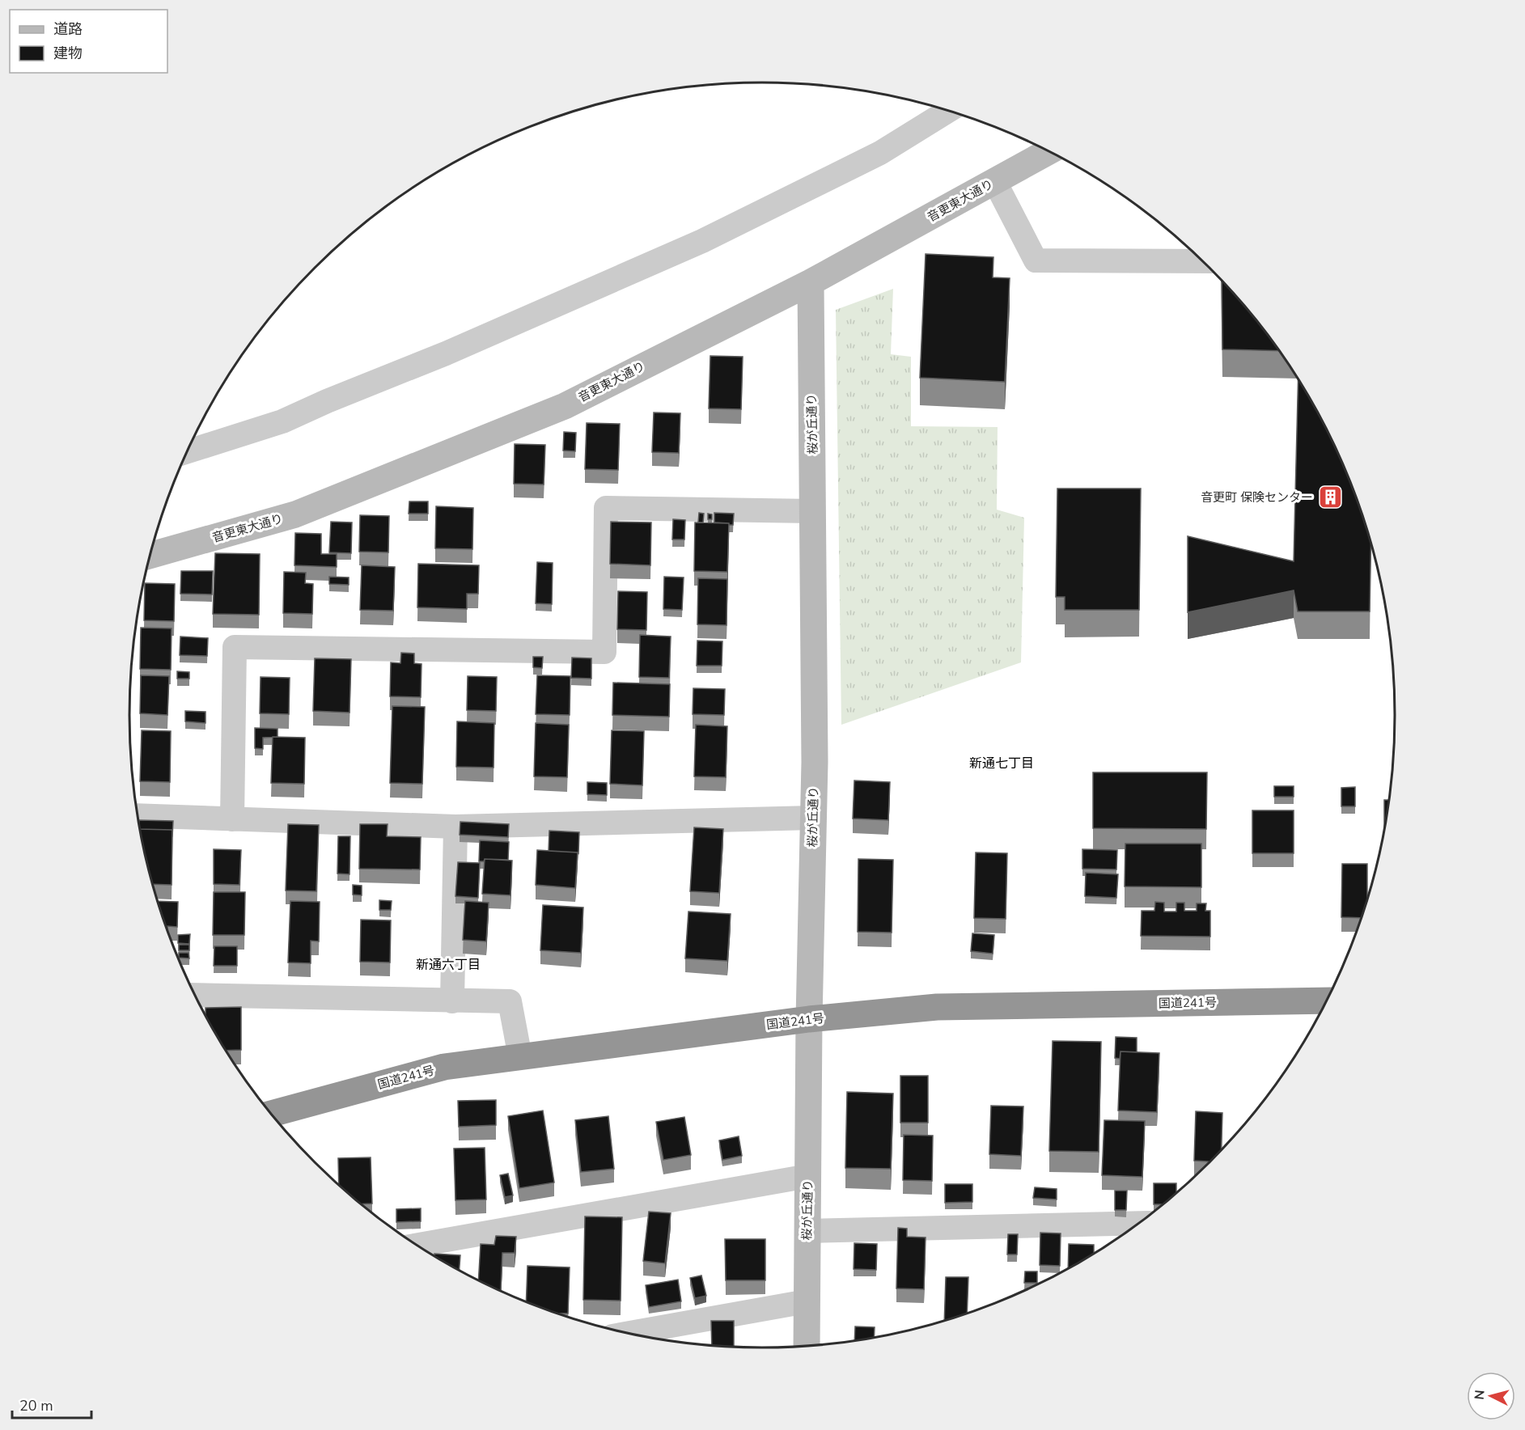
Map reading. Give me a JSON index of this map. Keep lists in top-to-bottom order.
{
  "streets": {
    "highway": ["国道241号"],
    "street": ["音更東大通り", "桜が丘通り"]
  },
  "crossings": [
    ["音更東大通り", "桜が丘通り"],
    ["桜が丘通り", "国道241号"]
  ],
  "districts": ["新通七丁目", "新通六丁目"],
  "places": {
    "building": ["音更町 保険センター"]
  },
  "legend": ["道路", "建物"],
  "scale_bar": "20 m",
  "north": "left"
}
